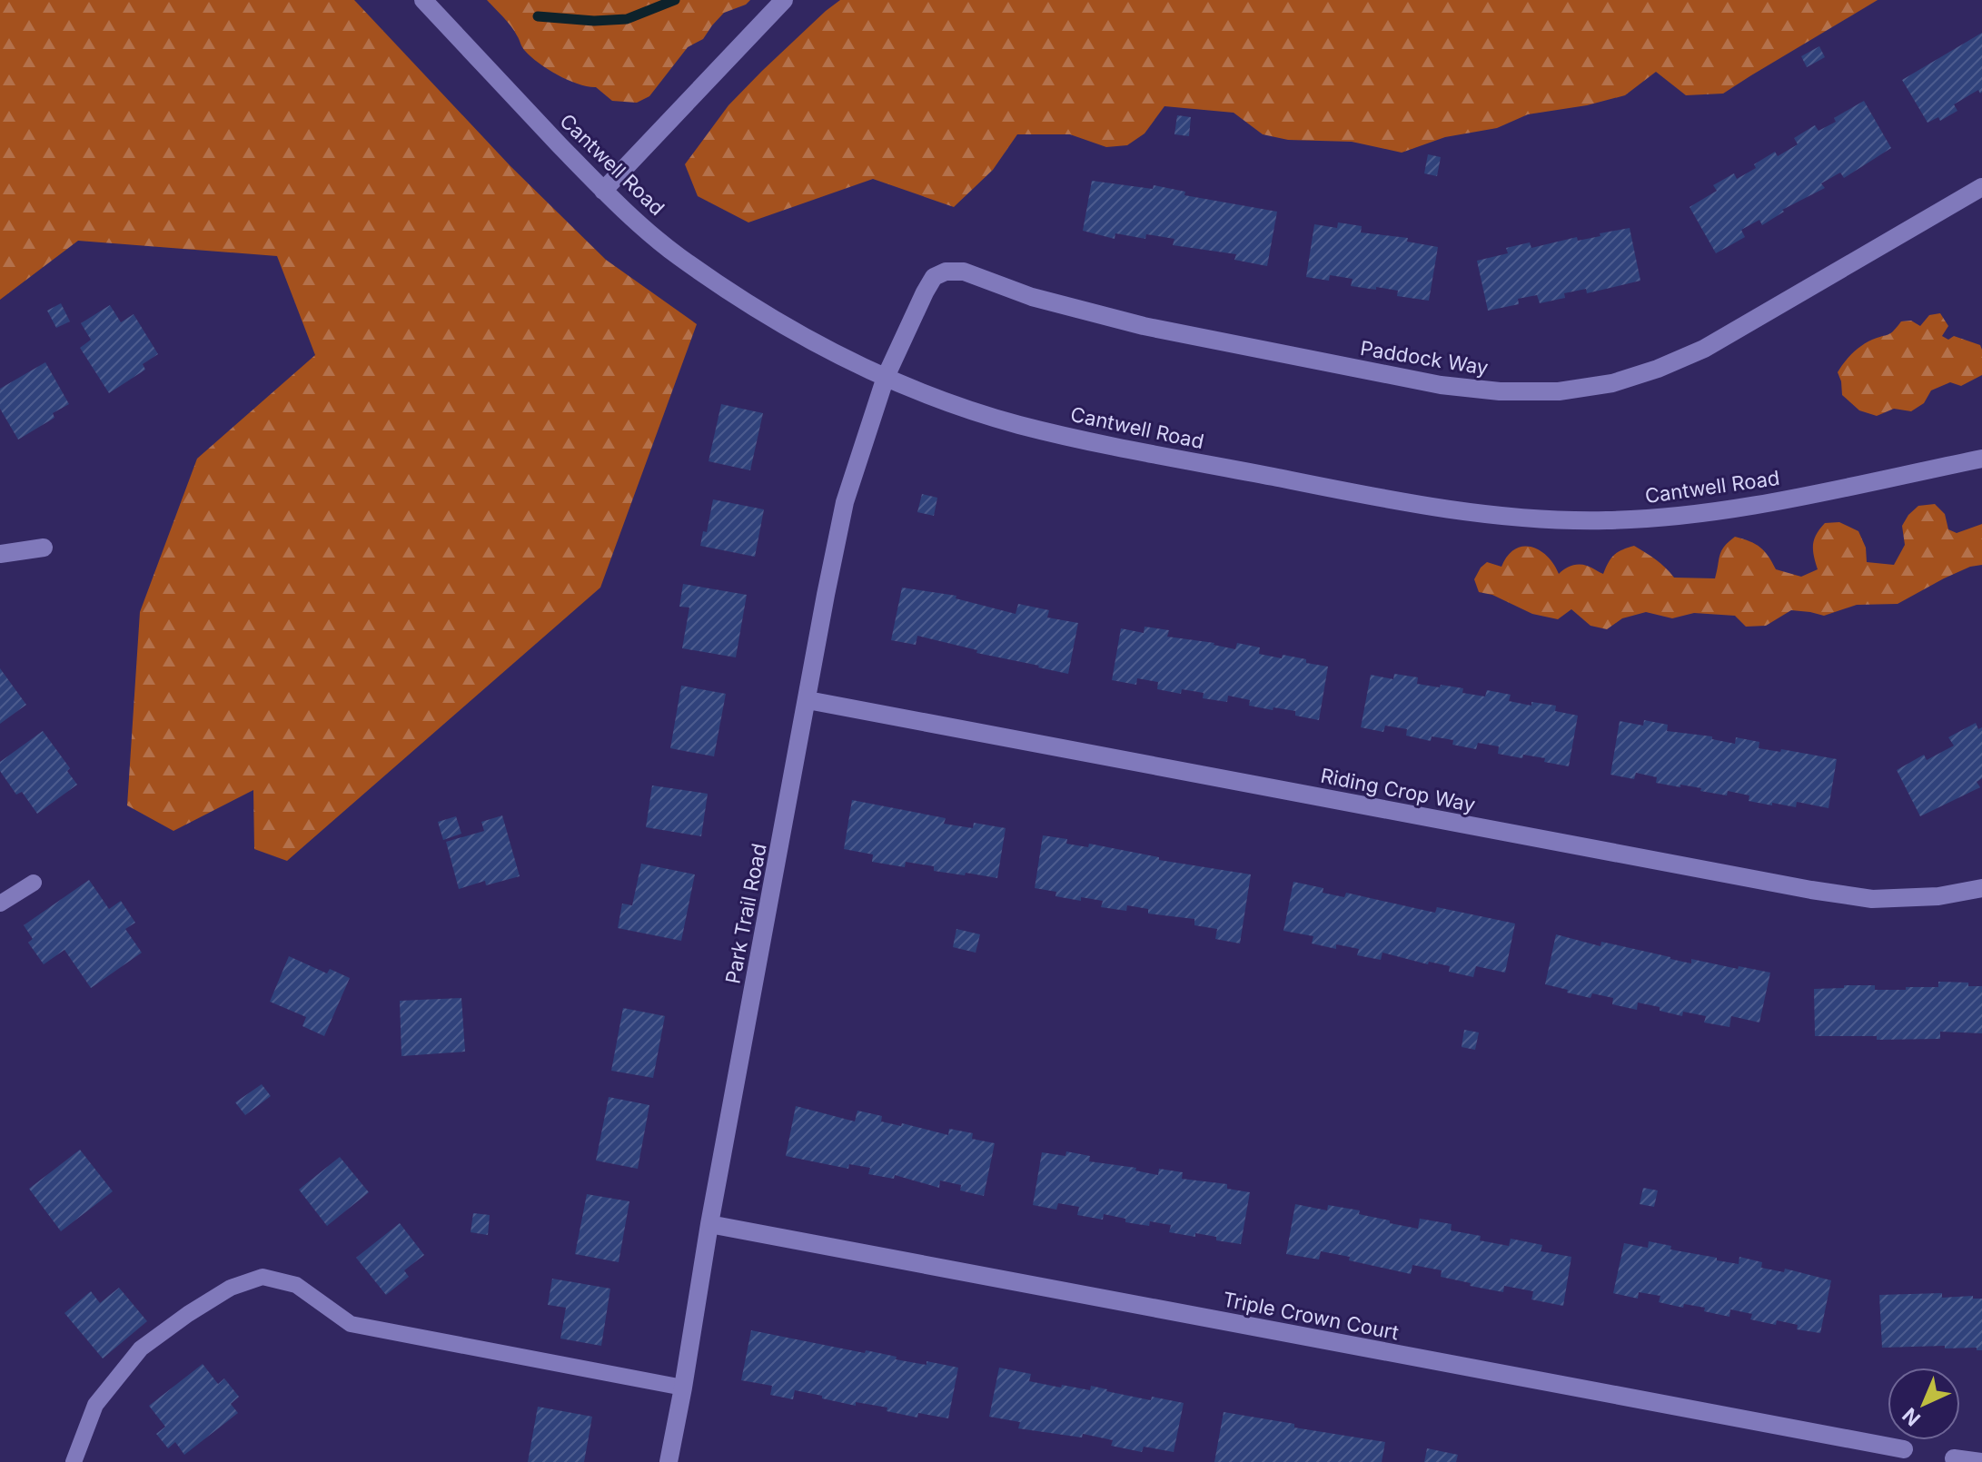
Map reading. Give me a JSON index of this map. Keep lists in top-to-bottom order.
{
  "streets": {
    "street": [
      "Cantwell Road",
      "Paddock Way",
      "Riding Crop Way",
      "Park Trail Road",
      "Triple Crown Court"
    ]
  },
  "crossings": [
    ["Cantwell Road", "Paddock Way"],
    ["Cantwell Road", "Park Trail Road"],
    ["Paddock Way", "Park Trail Road"],
    ["Riding Crop Way", "Park Trail Road"],
    ["Park Trail Road", "Triple Crown Court"]
  ],
  "north": "bottom left"
}
